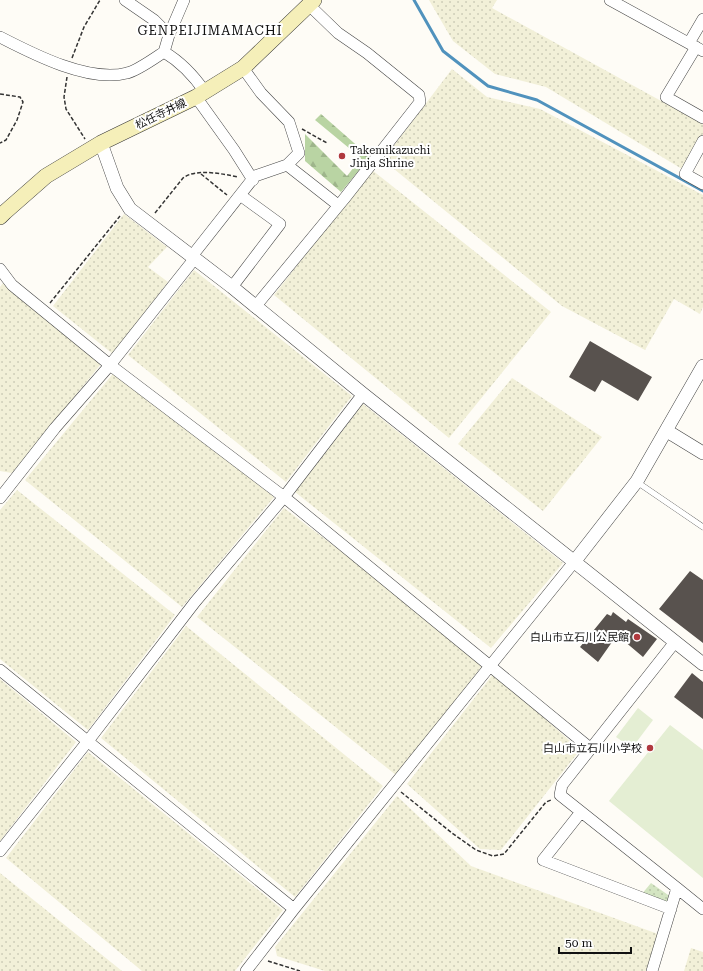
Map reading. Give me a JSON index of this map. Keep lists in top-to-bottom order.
{
  "streets": {
    "main road": ["松任寺井線"]
  },
  "districts": ["GENPEIJIMAMACHI"],
  "places": ["Takemikazuchi Jinja Shrine", "白山市立石川公民館", "白山市立石川小学校"],
  "scale_bar": "50 m"
}
